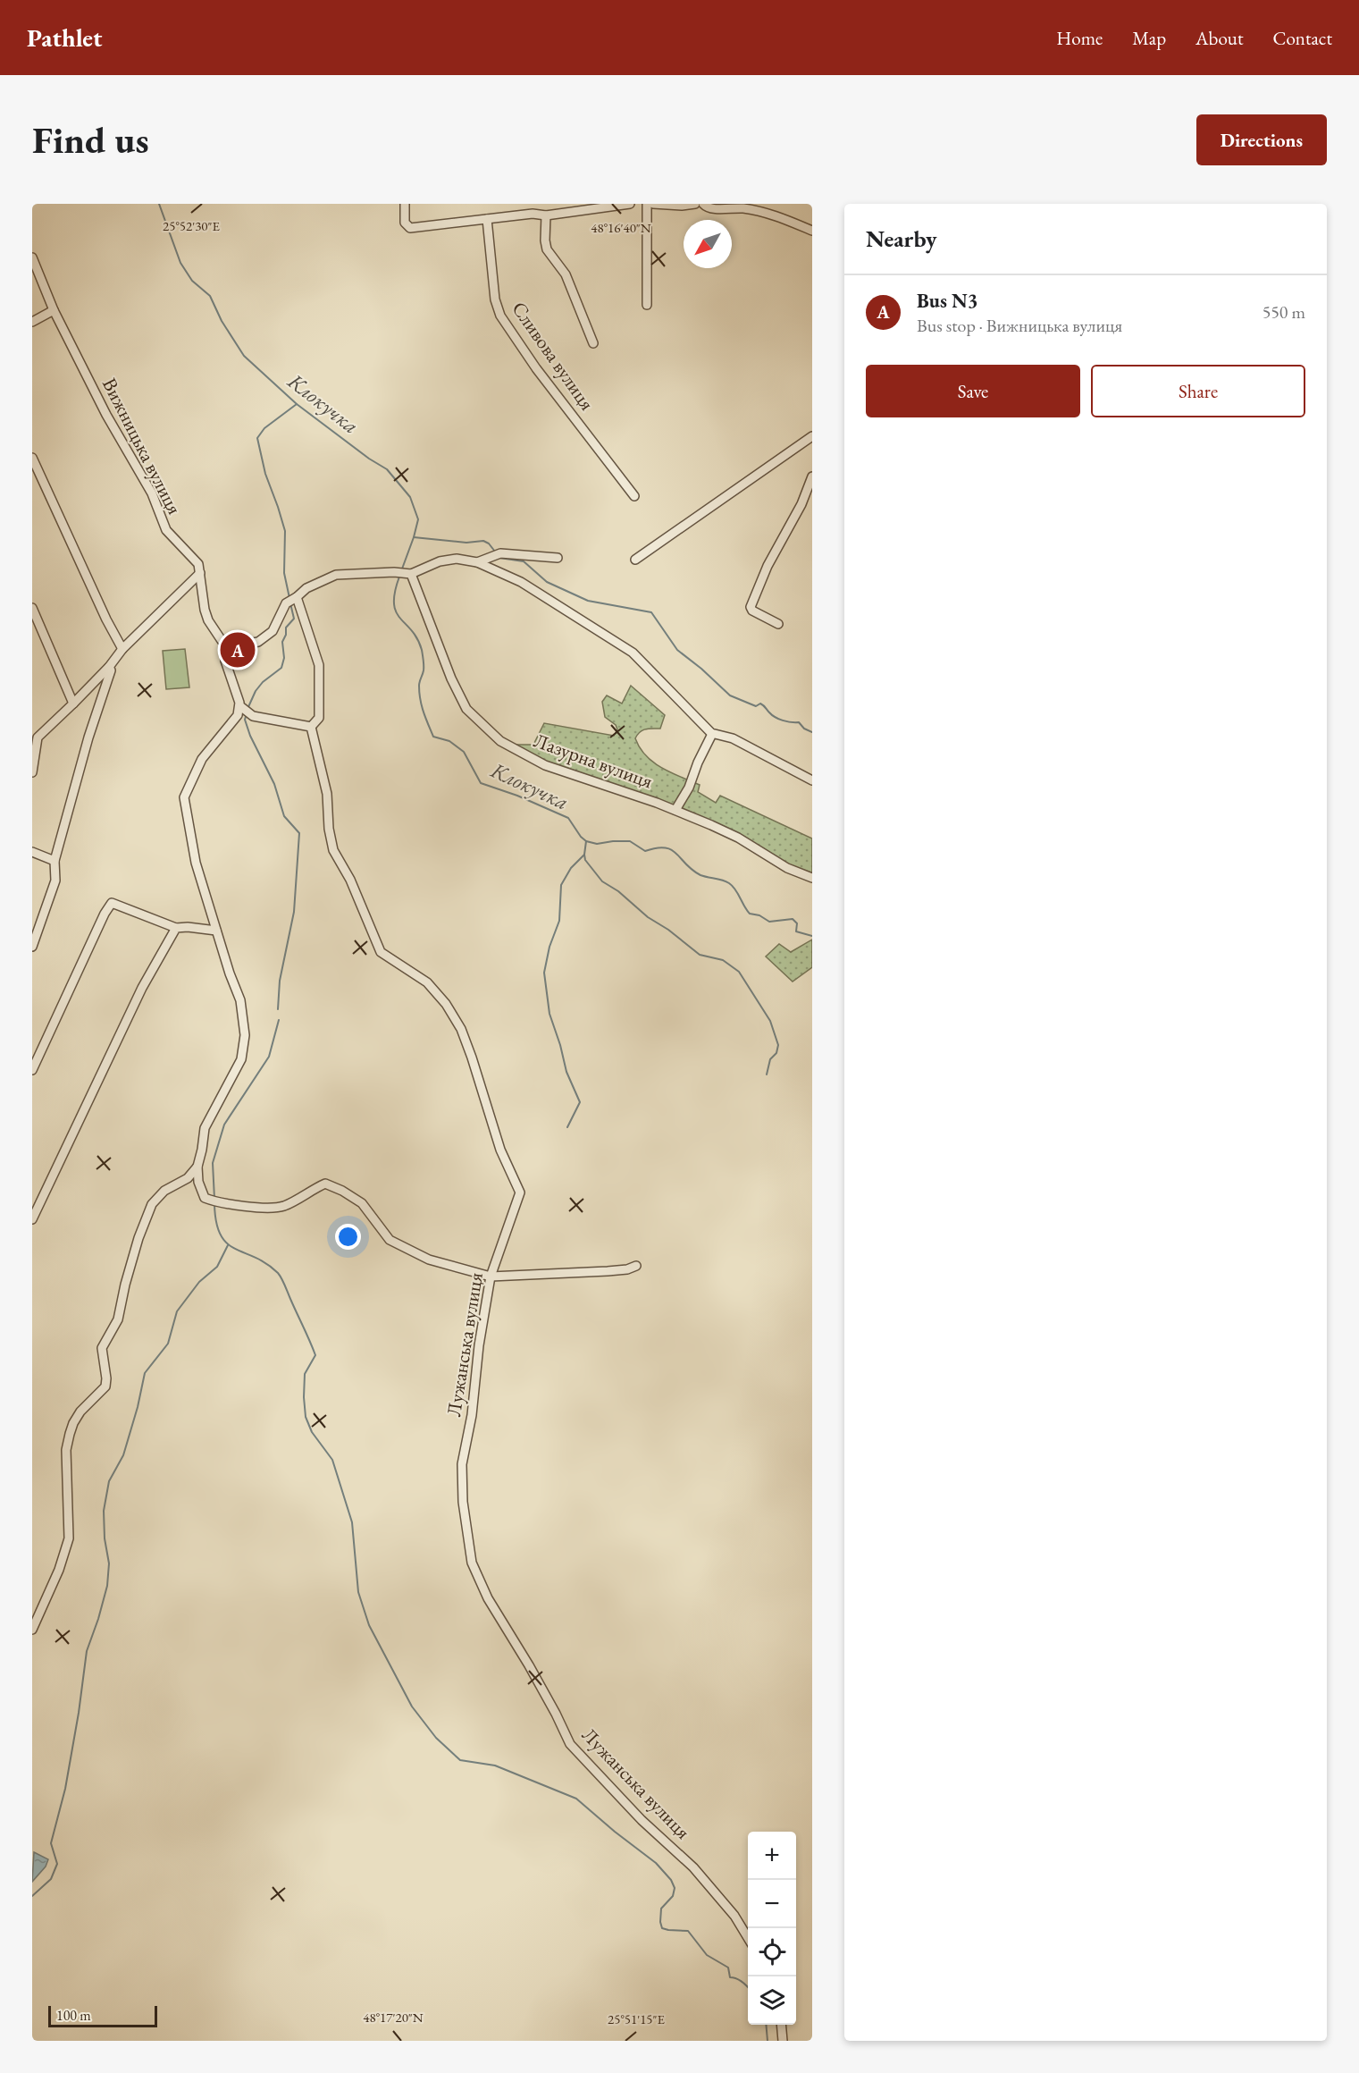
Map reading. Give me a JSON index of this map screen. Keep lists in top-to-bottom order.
{
  "streets": {
    "street": [
      "Сливова вулиця",
      "Вижницька вулиця",
      "Лазурна вулиця",
      "Лужанська вулиця"
    ]
  },
  "water": ["Клокучка"],
  "scale_bar": "100 m",
  "north": "bottom left",
  "page": {
    "header": "Pathlet",
    "nav": [
      "Home",
      "Map",
      "About",
      "Contact"
    ],
    "buttons": [
      "Directions",
      ["Save", "Share"]
    ],
    "title": "Find us",
    "heading": "Nearby",
    "list": [
      {
        "mark": "A",
        "name": "Bus N3",
        "note": "Bus stop · Вижницька вулиця",
        "value": "550 m"
      }
    ],
    "pins": "A",
    "map_buttons": ["+", "−"],
    "scale": "100 m"
  },
  "coordinates": [
    "25°52'30\"E",
    "48°16'40\"N",
    "48°17'20\"N",
    "25°51'15\"E"
  ]
}
